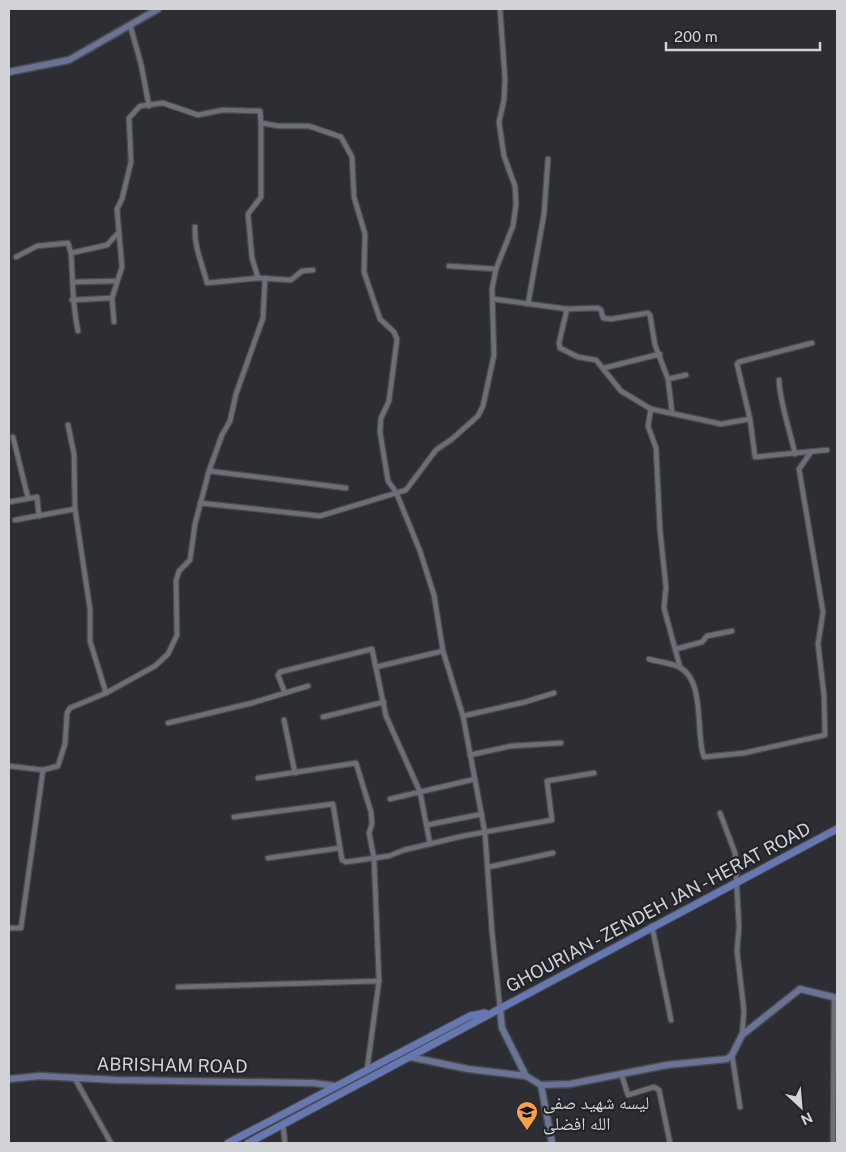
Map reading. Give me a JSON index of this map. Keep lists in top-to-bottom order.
{
  "streets": {
    "main road": ["GHOURIAN - ZENDEH JAN - HERAT ROAD", "ABRISHAM ROAD"]
  },
  "places": {
    "school or university": ["لیسه شهید صفی الله افضلی"]
  },
  "scale_bar": "200 m",
  "north": "bottom right"
}
